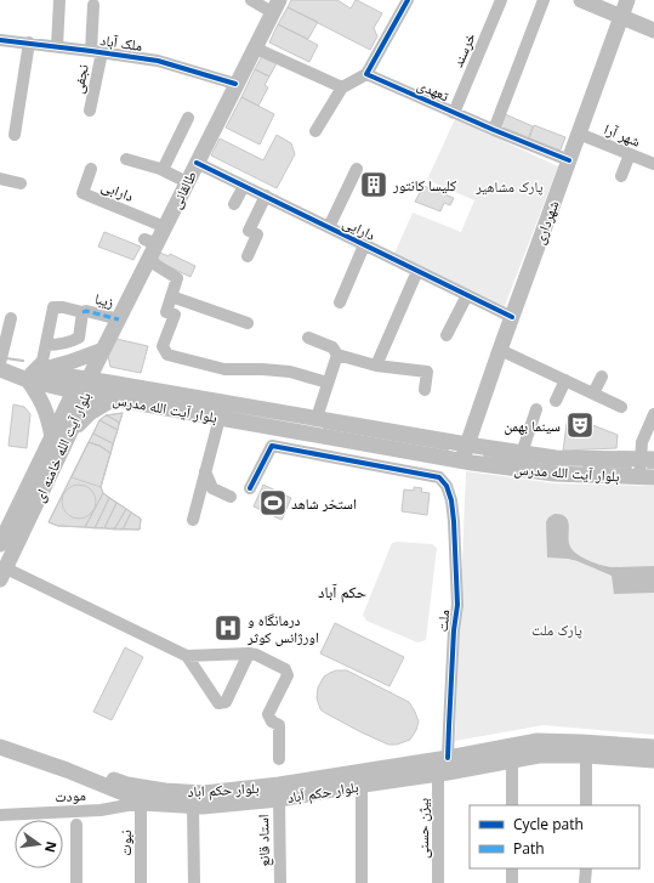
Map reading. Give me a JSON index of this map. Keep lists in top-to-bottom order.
{
  "streets": {
    "main road": [
      "طالقانی",
      "شهرداری",
      "بلوار آیت الله مدرس",
      "بلوار آیت الله خامنه ای",
      "بلوار حکم اباد",
      "بلوار حکم آباد"
    ],
    "street": [
      "ملک آباد",
      "خرسند",
      "نجفی",
      "تعهدی",
      "شهر آرا",
      "دارابی",
      "دارایی",
      "زیبا",
      "ملت",
      "مودت",
      "بیژن حسنی",
      "استاد قانع",
      "نبوت"
    ]
  },
  "crossings": [
    ["ملک آباد", "نجفی"],
    ["ملک آباد", "طالقانی"],
    ["خرسند", "تعهدی"],
    ["تعهدی", "شهرداری"],
    ["شهر آرا", "شهرداری"],
    ["طالقانی", "دارابی"],
    ["طالقانی", "دارایی"],
    ["طالقانی", "زیبا"],
    ["طالقانی", "بلوار آیت الله مدرس"],
    ["طالقانی", "بلوار آیت الله خامنه ای"],
    ["شهرداری", "دارایی"],
    ["شهرداری", "بلوار آیت الله مدرس"],
    ["بلوار آیت الله مدرس", "بلوار آیت الله خامنه ای"],
    ["ملت", "بلوار حکم اباد"],
    ["بلوار حکم اباد", "بلوار حکم آباد"],
    ["بلوار حکم اباد", "مودت"],
    ["بلوار حکم اباد", "نبوت"],
    ["بلوار حکم آباد", "مودت"],
    ["بلوار حکم آباد", "بیژن حسنی"],
    ["بلوار حکم آباد", "استاد قانع"],
    ["بلوار حکم آباد", "نبوت"],
    ["مودت", "نبوت"]
  ],
  "districts": ["حکم آباد"],
  "parks": ["پارک مشاهیر", "پارک ملت"],
  "places": {
    "building": ["کلیسا کانتور"],
    "theatre": ["سینما بهمن"],
    "sports": ["استخر شاهد"],
    "hospital": ["درمانگاه و اورژانس کوثر"]
  },
  "legend": ["Cycle path", "Path"],
  "north": "right"
}
